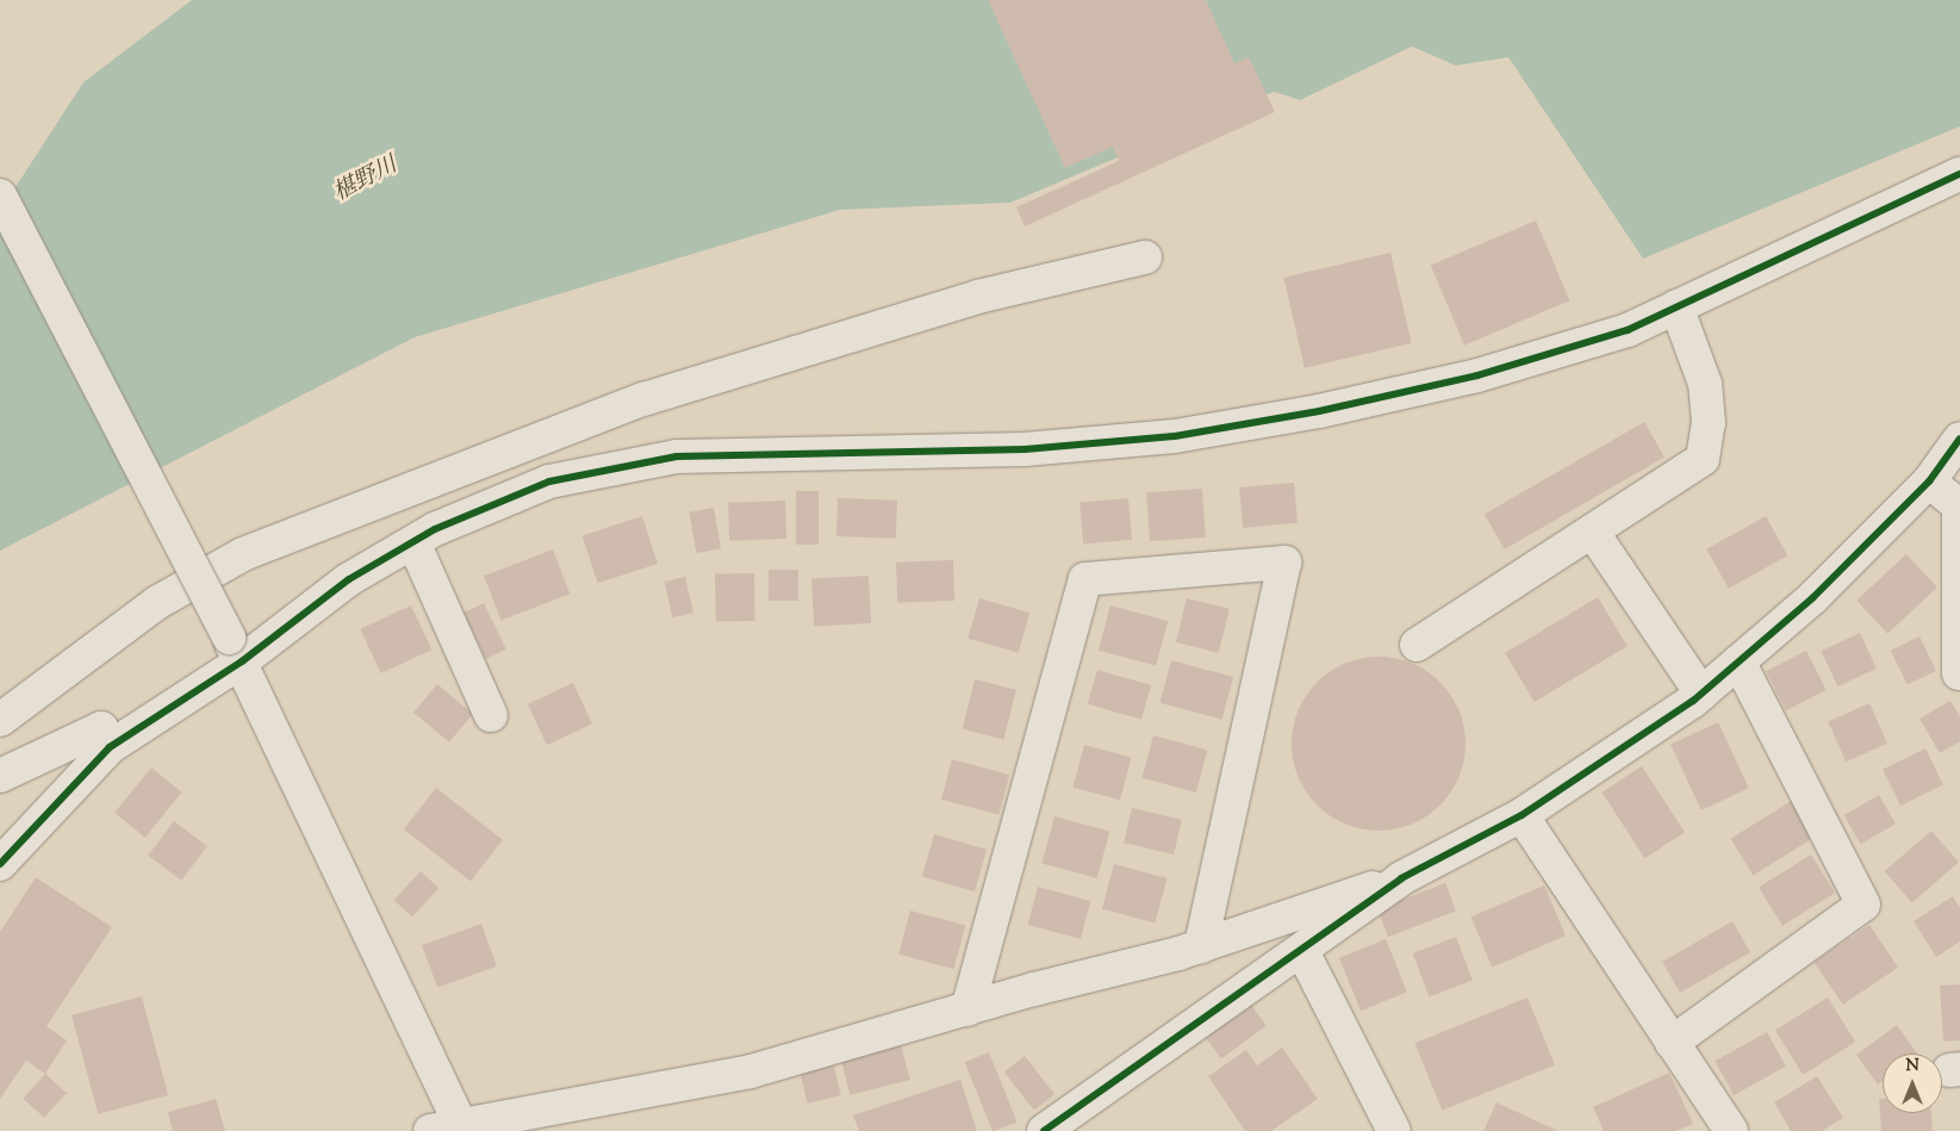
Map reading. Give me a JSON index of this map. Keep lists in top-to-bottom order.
{
  "water": ["椹野川"],
  "north": "top"
}
